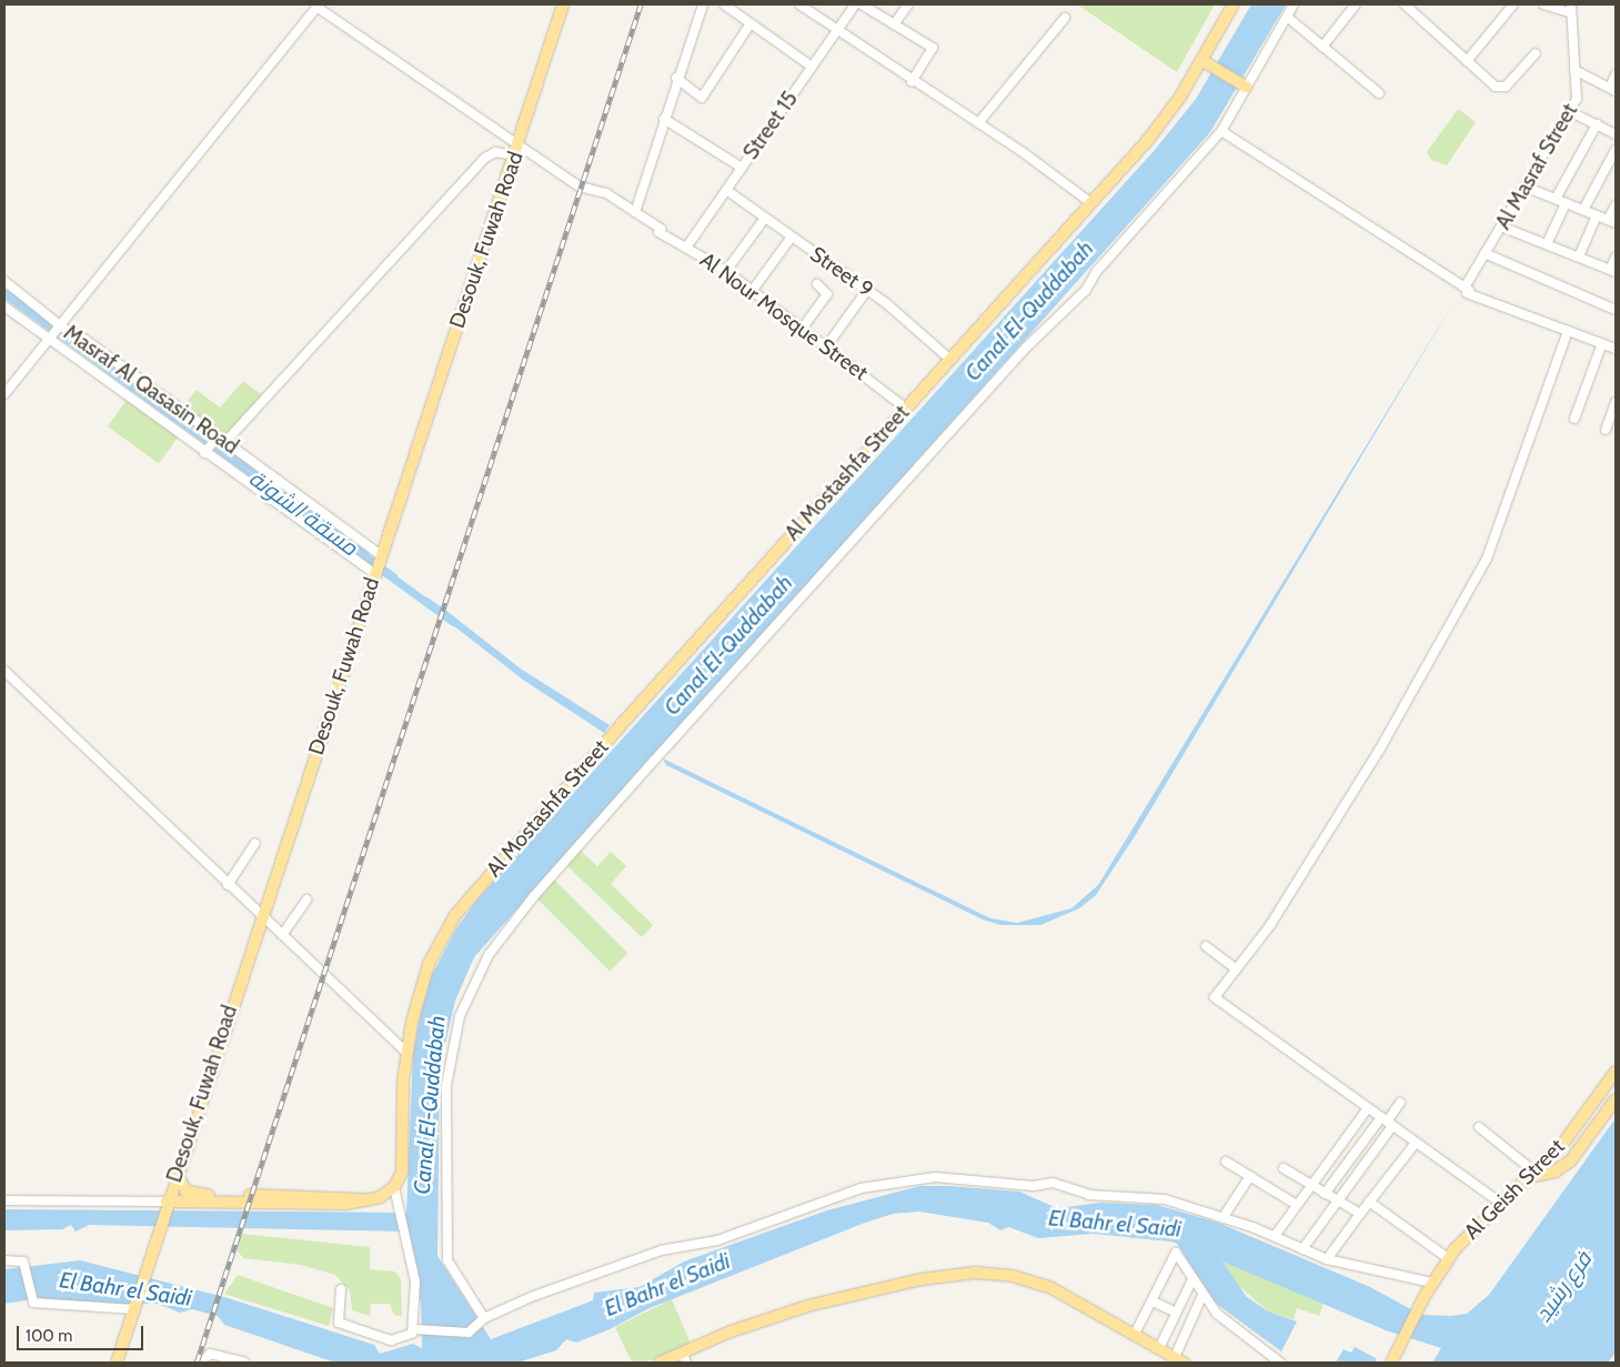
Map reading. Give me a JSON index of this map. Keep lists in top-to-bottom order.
{
  "streets": {
    "main road": ["Desouk, Fuwah Road", "Al Mostashfa Street", "Al Geish Street"],
    "street": [
      "Street 15",
      "Al Masraf Street",
      "Street 9",
      "Al Nour Mosque Street",
      "Masraf Al Qasasin Road"
    ]
  },
  "crossings": [
    ["Street 15", "Street 9"],
    ["Street 15", "Al Nour Mosque Street"],
    ["Desouk, Fuwah Road", "Al Nour Mosque Street"],
    ["Desouk, Fuwah Road", "Masraf Al Qasasin Road"],
    ["Street 9", "Al Mostashfa Street"],
    ["Al Nour Mosque Street", "Al Mostashfa Street"]
  ],
  "water": [
    "Canal El-Quddabah",
    "مسقة الشونة",
    "El Bahr el Saidi",
    "فرع رشيد"
  ],
  "scale_bar": "100 m"
}
